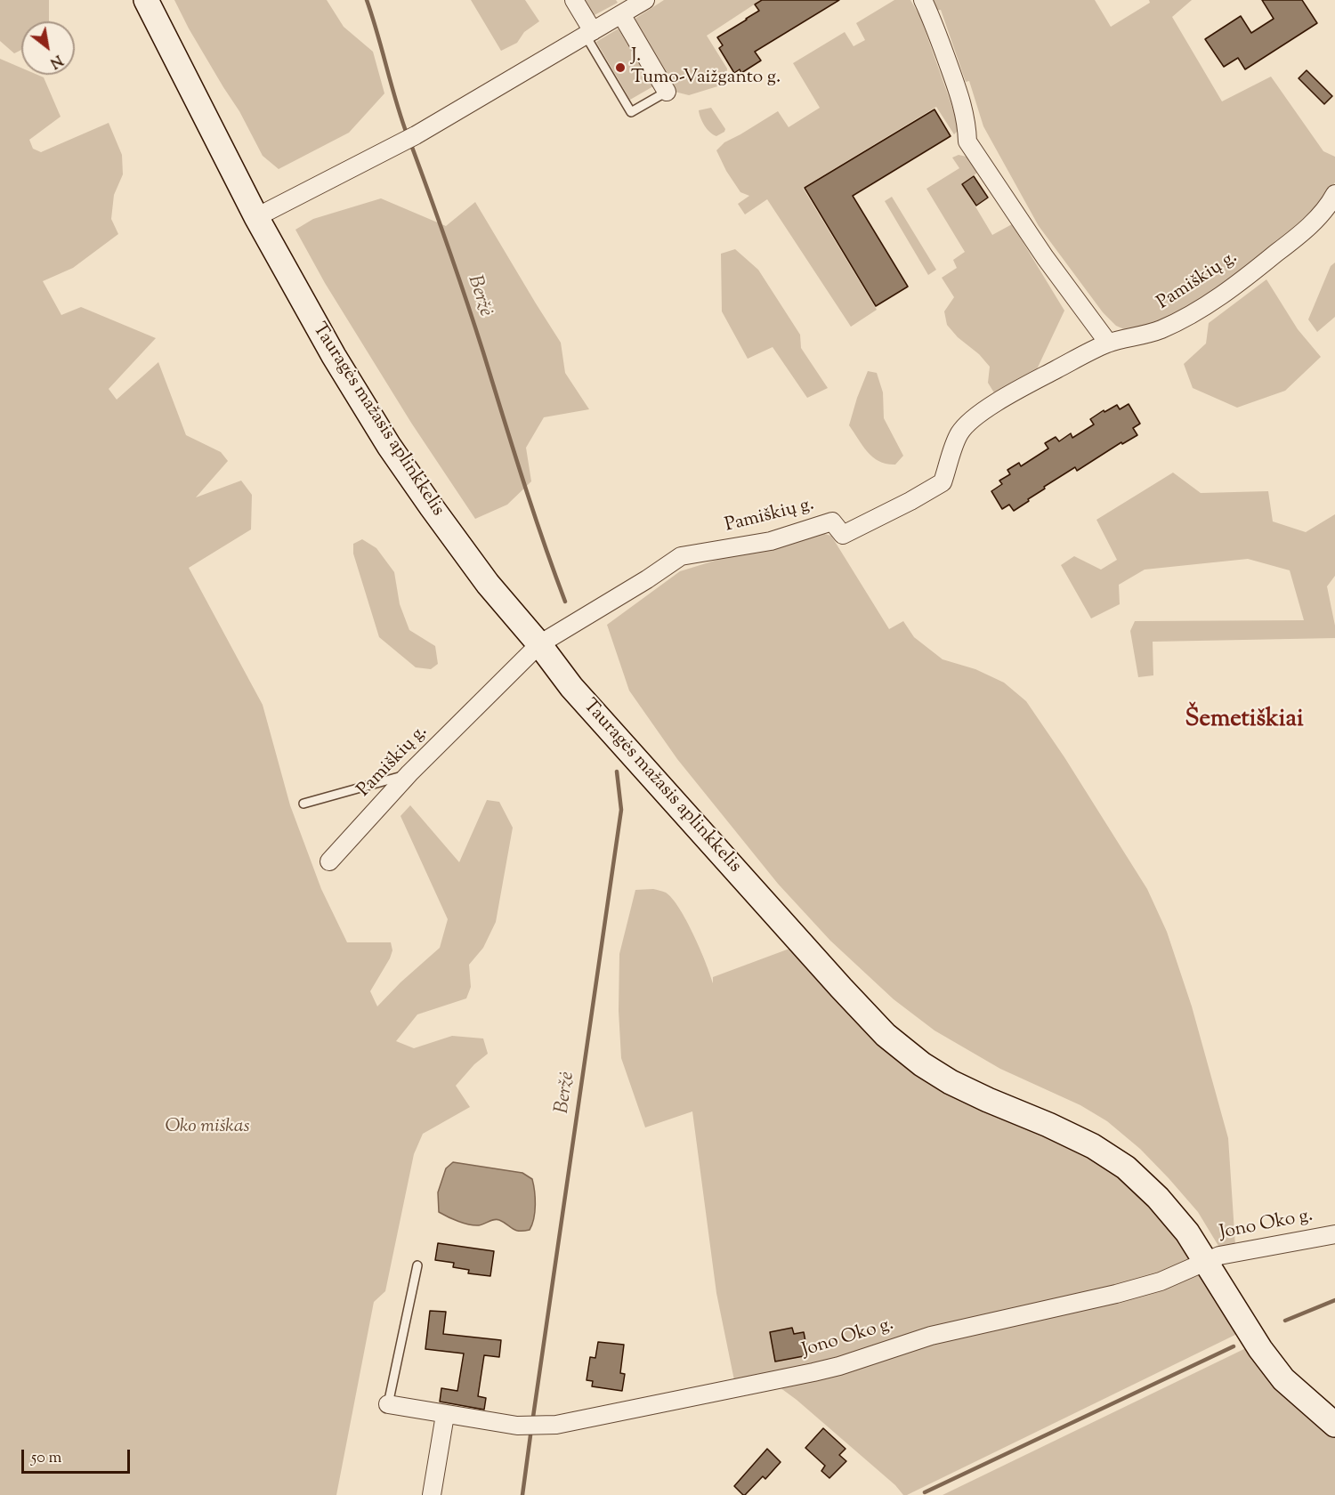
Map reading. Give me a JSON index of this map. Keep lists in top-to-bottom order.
{
  "streets": {
    "main road": ["Tauragės mažasis aplinkkelis"],
    "street": ["Pamiškių g.", "Jono Oko g."]
  },
  "crossings": [
    ["Pamiškių g.", "Tauragės mažasis aplinkkelis"],
    ["Tauragės mažasis aplinkkelis", "Jono Oko g."]
  ],
  "districts": ["Šemetiškiai"],
  "water": ["Beržė"],
  "parks": ["Oko miškas"],
  "places": ["J. Tumo-Vaižganto g."],
  "scale_bar": "50 m",
  "north": "bottom right"
}
